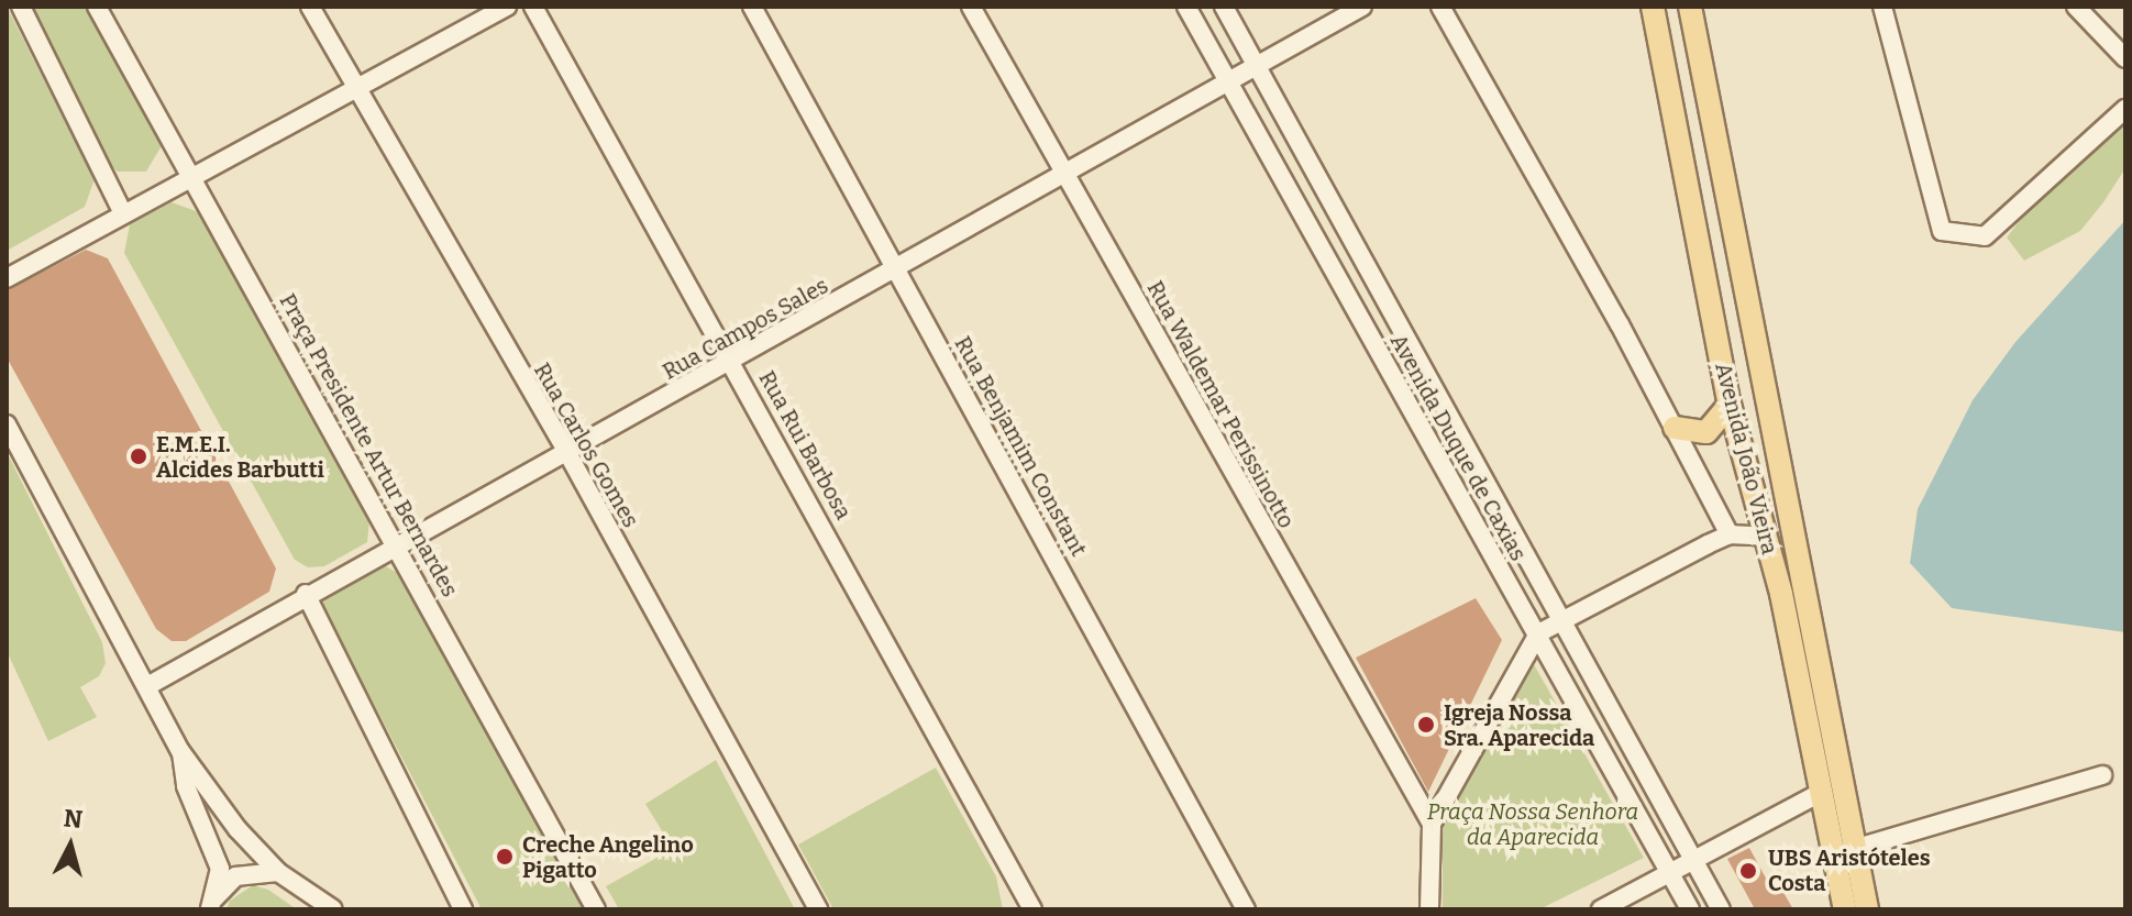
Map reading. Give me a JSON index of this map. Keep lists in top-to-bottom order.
{
  "streets": {
    "main road": ["Avenida João Vieira"],
    "street": [
      "Rua Campos Sales",
      "Rua Waldemar Perissinotto",
      "Praça Presidente Artur Bernardes",
      "Rua Carlos Gomes",
      "Rua Rui Barbosa",
      "Rua Benjamim Constant",
      "Avenida Duque de Caxias"
    ]
  },
  "crossings": [
    ["Rua Campos Sales", "Rua Waldemar Perissinotto"],
    ["Rua Campos Sales", "Praça Presidente Artur Bernardes"],
    ["Rua Campos Sales", "Rua Carlos Gomes"],
    ["Rua Campos Sales", "Rua Rui Barbosa"],
    ["Rua Campos Sales", "Rua Benjamim Constant"],
    ["Rua Campos Sales", "Avenida Duque de Caxias"]
  ],
  "parks": ["Praça Nossa Senhora da Aparecida"],
  "places": [
    "E.M.E.I. Alcides Barbutti",
    "Igreja Nossa Sra. Aparecida",
    "Creche Angelino Pigatto",
    "UBS Aristóteles Costa"
  ],
  "north": "top"
}
